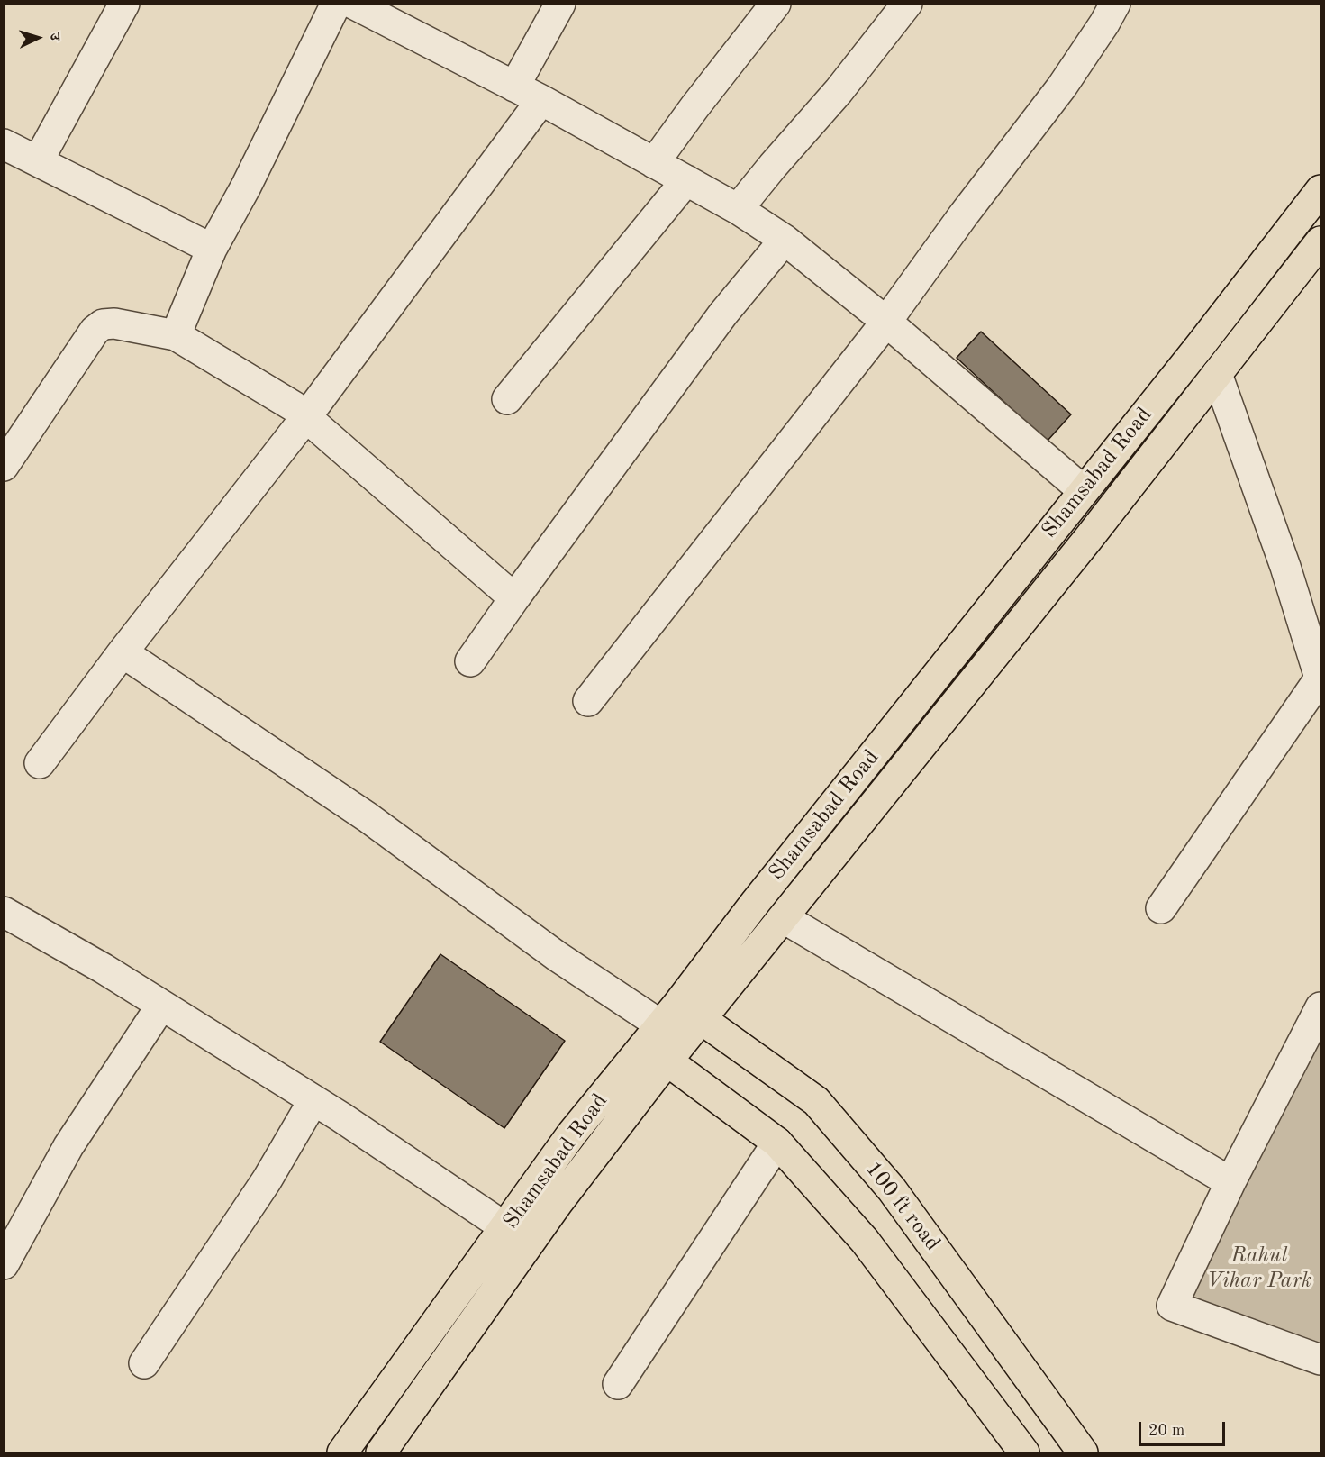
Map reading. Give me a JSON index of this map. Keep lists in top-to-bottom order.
{
  "streets": {
    "main road": ["Shamsabad Road", "100 ft road"]
  },
  "crossings": [
    ["Shamsabad Road", "100 ft road"]
  ],
  "parks": ["Rahul Vihar Park"],
  "scale_bar": "20 m",
  "north": "right"
}
